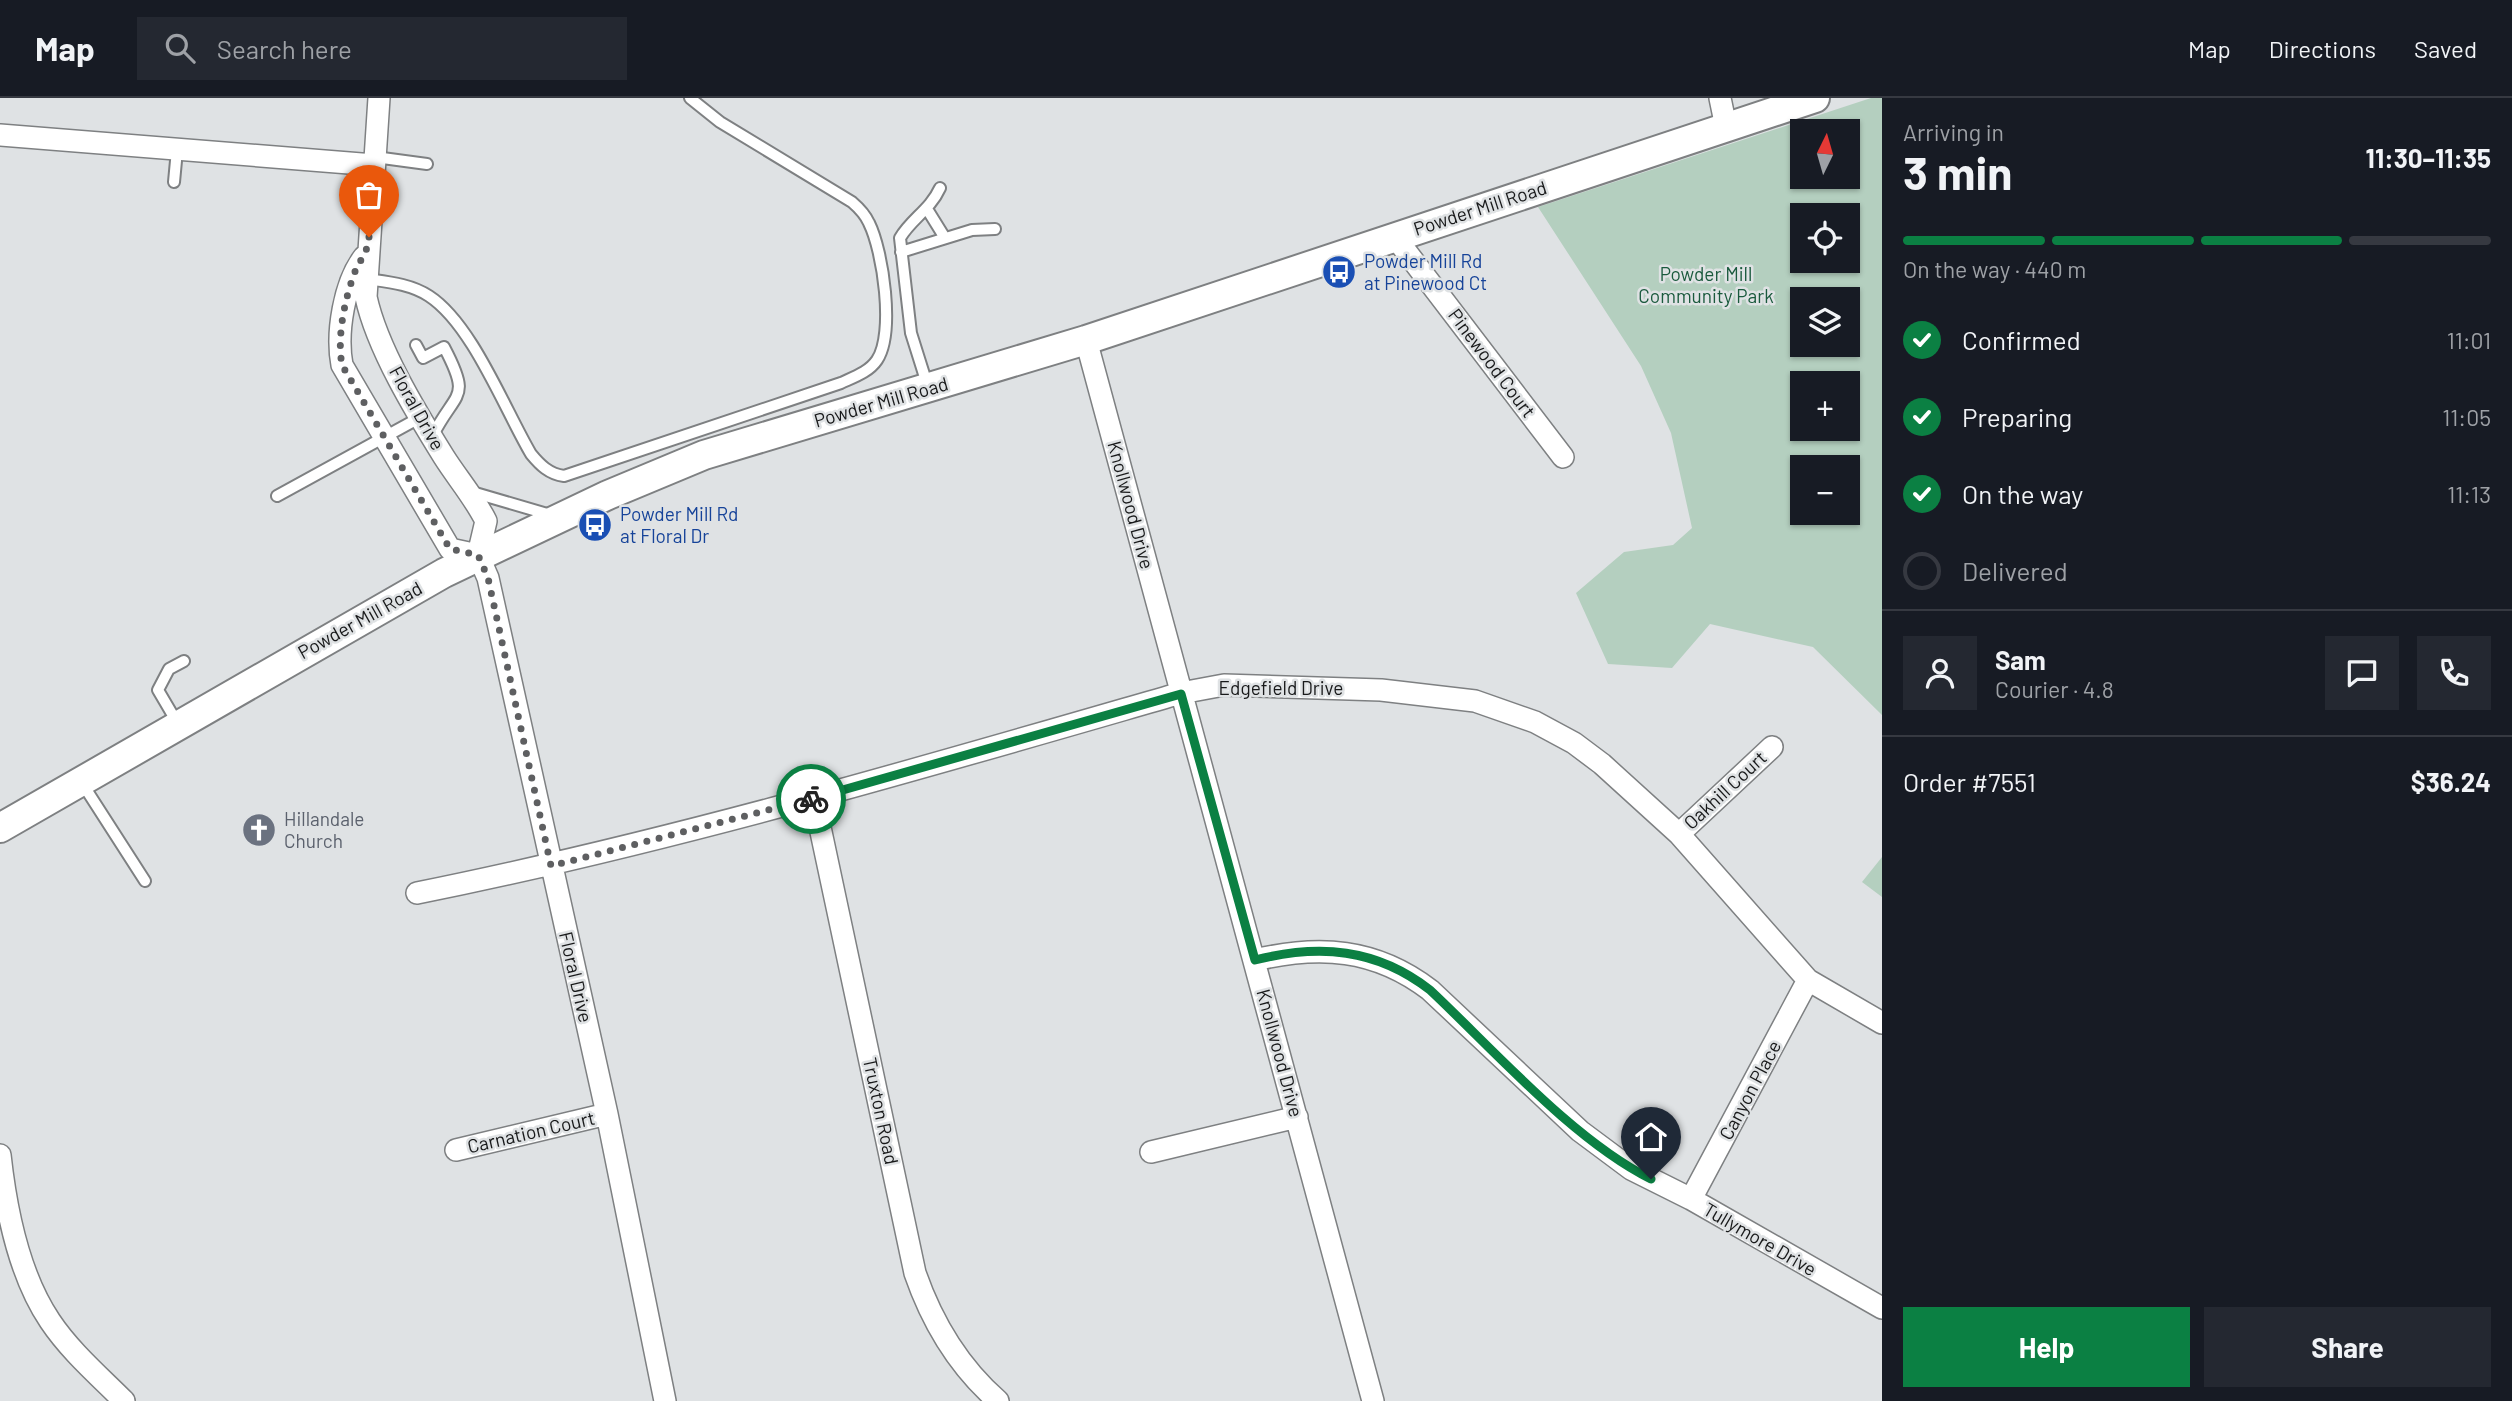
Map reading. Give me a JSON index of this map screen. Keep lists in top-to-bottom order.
{
  "streets": {
    "main road": ["Powder Mill Road"],
    "street": [
      "Pinewood Court",
      "Floral Drive",
      "Knollwood Drive",
      "Edgefield Drive",
      "Oakhill Court",
      "Canyon Place",
      "Truxton Road",
      "Carnation Court",
      "Tullymore Drive"
    ]
  },
  "crossings": [
    ["Powder Mill Road", "Pinewood Court"],
    ["Powder Mill Road", "Floral Drive"],
    ["Powder Mill Road", "Knollwood Drive"],
    ["Floral Drive", "Edgefield Drive"],
    ["Floral Drive", "Carnation Court"],
    ["Knollwood Drive", "Edgefield Drive"],
    ["Knollwood Drive", "Tullymore Drive"],
    ["Edgefield Drive", "Oakhill Court"],
    ["Edgefield Drive", "Canyon Place"],
    ["Edgefield Drive", "Truxton Road"],
    ["Canyon Place", "Tullymore Drive"]
  ],
  "parks": ["Powder Mill Community Park"],
  "places": {
    "bus stop": ["Powder Mill Rd at Pinewood Ct", "Powder Mill Rd at Floral Dr"],
    "church": ["Hillandale Church"]
  },
  "north": "top",
  "page": {
    "header": "Map",
    "search": "Search here",
    "nav": ["Map", "Directions", "Saved"],
    "heading": ["3 min", "Arriving in", "11:30–11:35"],
    "panel": [
      "Sam",
      "Courier · 4.8",
      "Order #7551",
      "$36.24"
    ],
    "map_buttons": ["+", "−"],
    "bar": "On the way · 440 m",
    "list": [
      ["Confirmed", "11:01"],
      ["Preparing", "11:05"],
      ["On the way", "11:13"],
      "Delivered"
    ],
    "buttons": ["Help", "Share"]
  }
}
